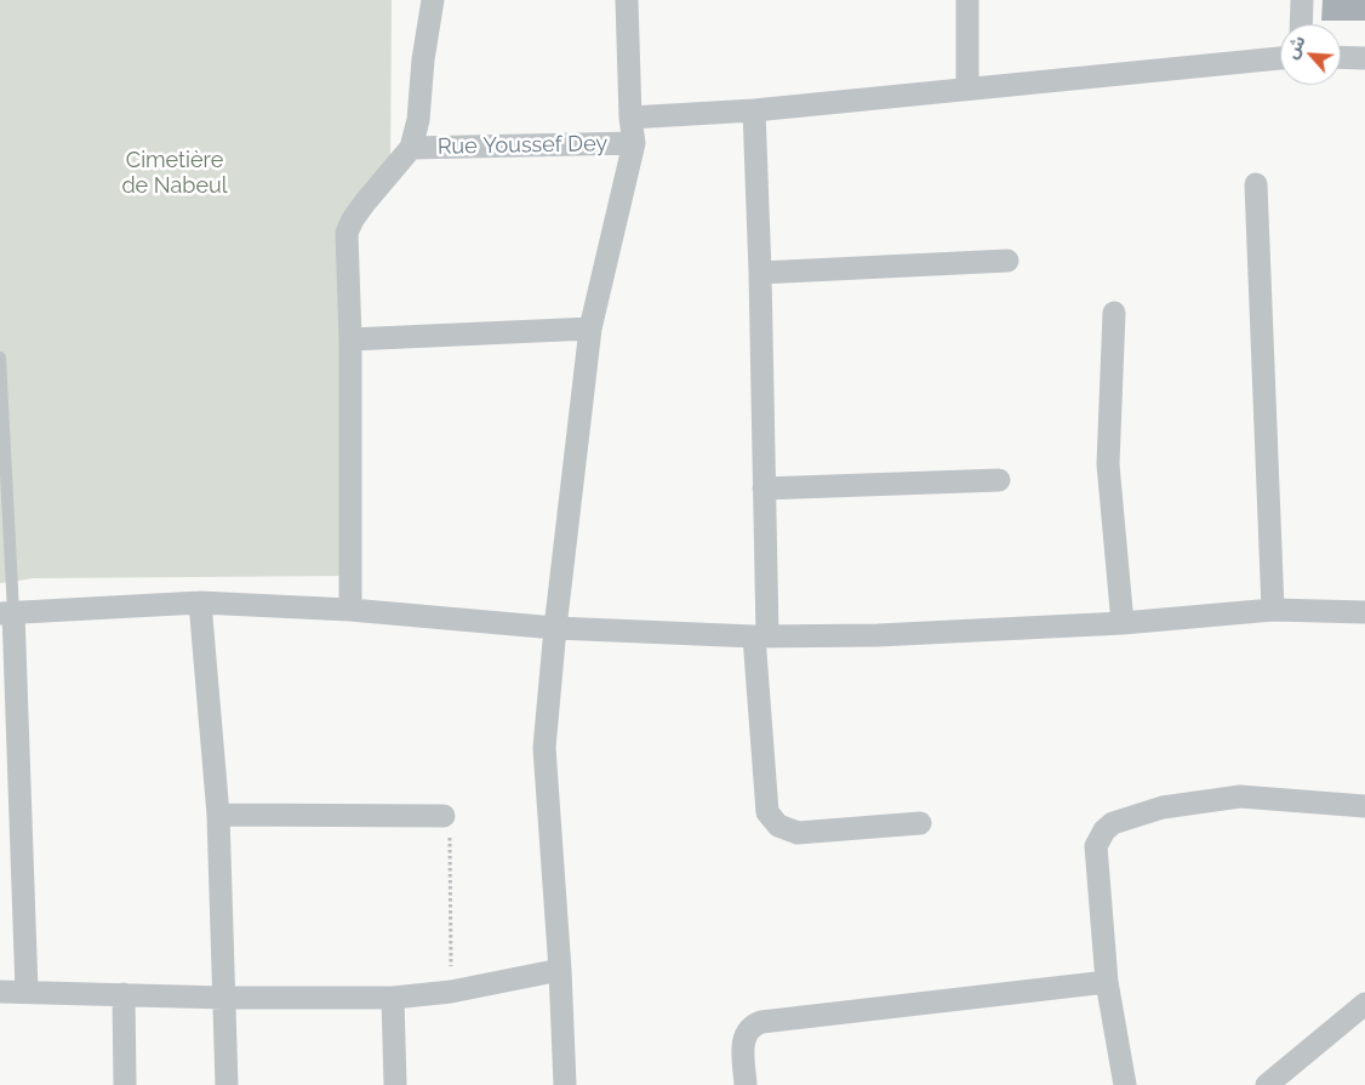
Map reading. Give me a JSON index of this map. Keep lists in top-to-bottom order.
{
  "streets": {
    "street": ["Rue Youssef Dey"]
  },
  "parks": ["Cimetière de Nabeul"],
  "north": "top left"
}
